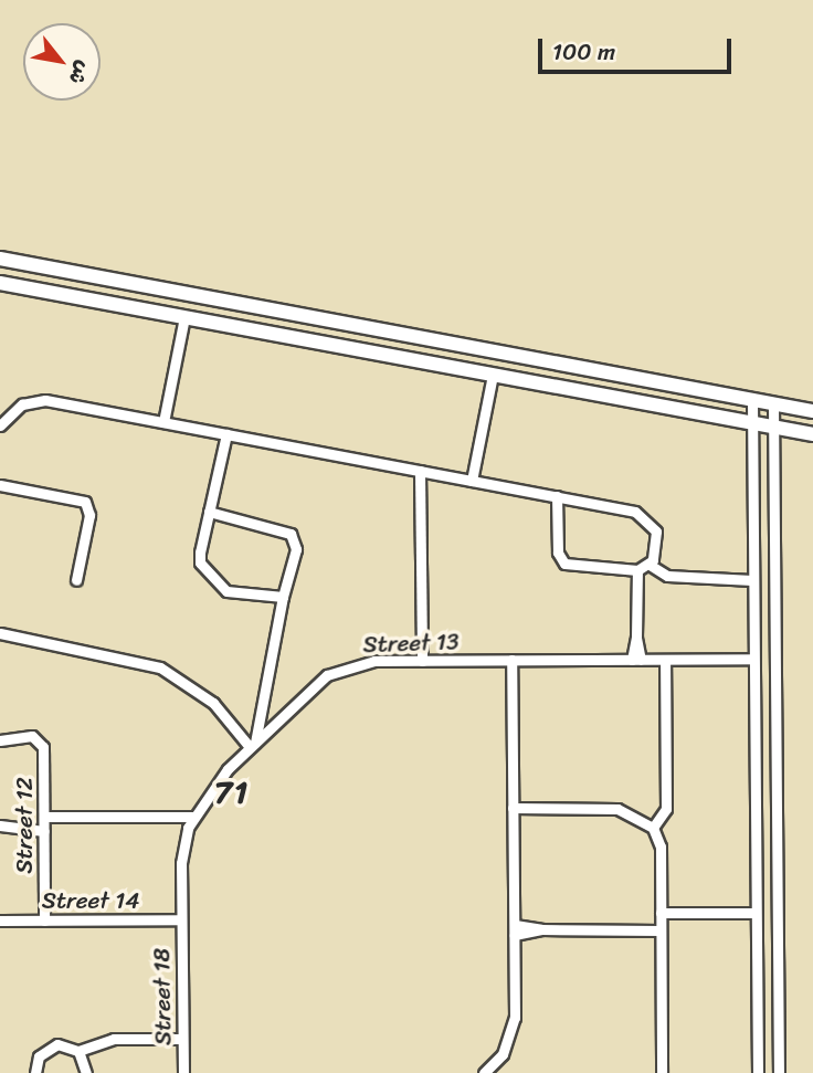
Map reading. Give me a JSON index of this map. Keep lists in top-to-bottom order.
{
  "streets": {
    "street": [
      "Street 13",
      "Street 12",
      "Street 14",
      "Street 18"
    ]
  },
  "crossings": [
    ["Street 13", "Street 14"],
    ["Street 13", "Street 18"],
    ["Street 12", "Street 14"],
    ["Street 14", "Street 18"]
  ],
  "districts": ["71"],
  "scale_bar": "100 m",
  "north": "bottom right"
}
